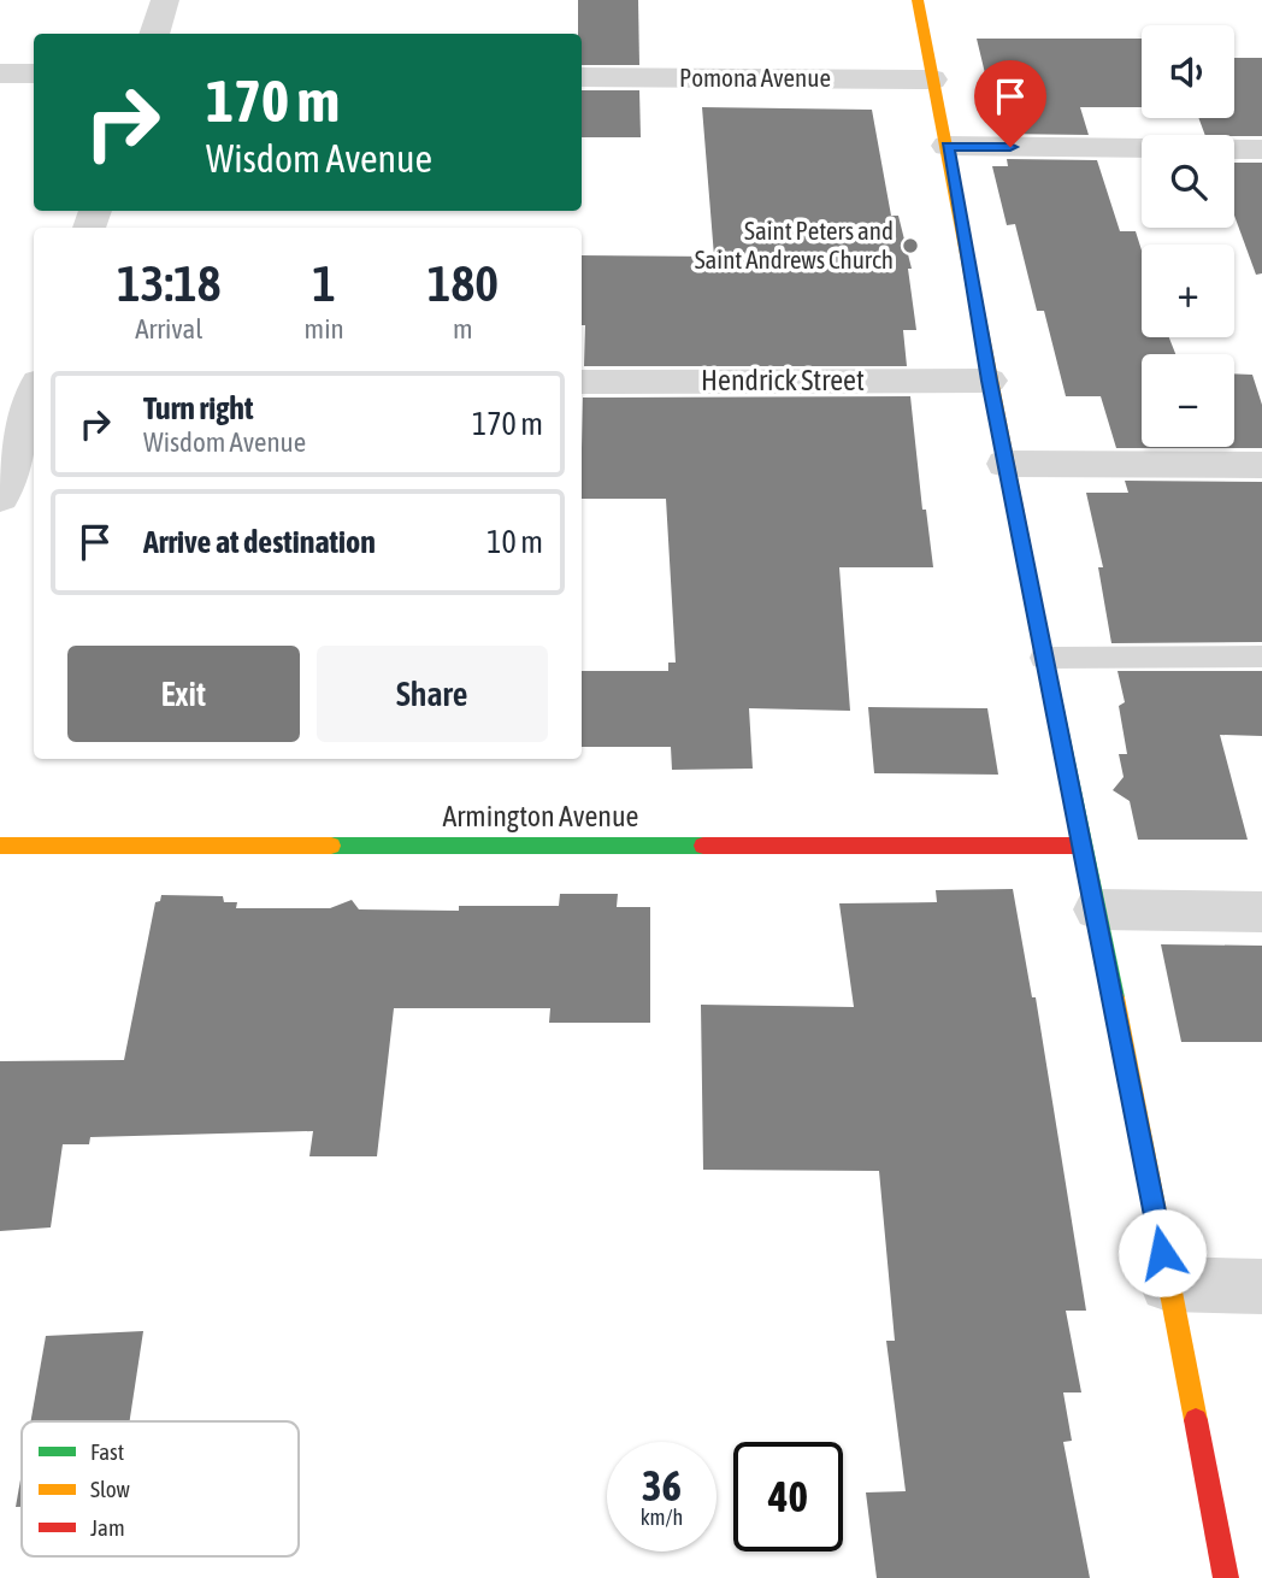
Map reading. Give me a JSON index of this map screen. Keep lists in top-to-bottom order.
{
  "streets": {
    "street": ["Pomona Avenue", "Hendrick Street", "Armington Avenue"]
  },
  "places": ["Saint Peters and Saint Andrews Church"],
  "legend": ["Fast", "Slow", "Jam"],
  "page": {
    "map_buttons": ["+", "−"],
    "turn": ["170 m", "Wisdom Avenue"],
    "eta": [
      "13:18",
      "Arrival",
      "1",
      "min",
      "180",
      "m"
    ],
    "list": [
      {
        "name": "Turn right",
        "note": "Wisdom Avenue",
        "value": "170 m"
      },
      {
        "name": "Arrive at destination",
        "value": "10 m"
      }
    ],
    "buttons": ["Exit", "Share"],
    "speed": "36 km/h",
    "limit": "40"
  }
}
